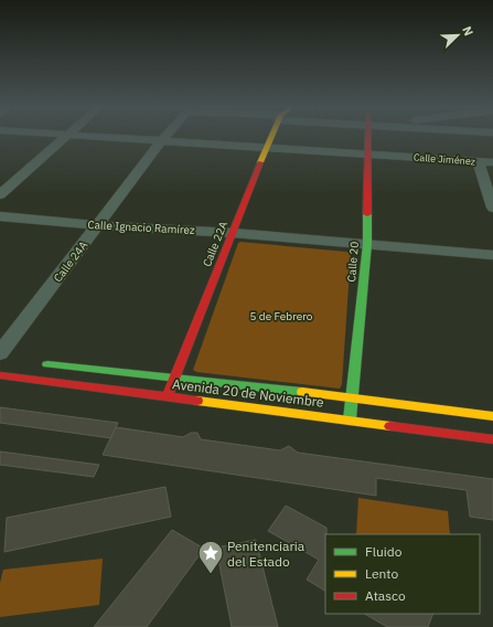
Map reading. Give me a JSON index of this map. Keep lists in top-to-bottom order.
{
  "streets": {
    "main road": ["Calle 22A", "Calle 20", "Avenida 20 de Noviembre"],
    "street": ["Calle Jiménez", "Calle Ignacio Ramírez", "Calle 24A"]
  },
  "crossings": [
    ["Calle Jiménez", "Calle 22A"],
    ["Calle Jiménez", "Calle 24A"],
    ["Calle Jiménez", "Calle 20"],
    ["Calle Ignacio Ramírez", "Calle 22A"],
    ["Calle Ignacio Ramírez", "Calle 24A"],
    ["Calle Ignacio Ramírez", "Calle 20"],
    ["Calle 22A", "Avenida 20 de Noviembre"],
    ["Calle 20", "Avenida 20 de Noviembre"]
  ],
  "parks": ["5 de Febrero"],
  "places": {
    "place": ["Penitenciaria del Estado"]
  },
  "legend": ["Fluido", "Lento", "Atasco"],
  "north": "top right"
}
